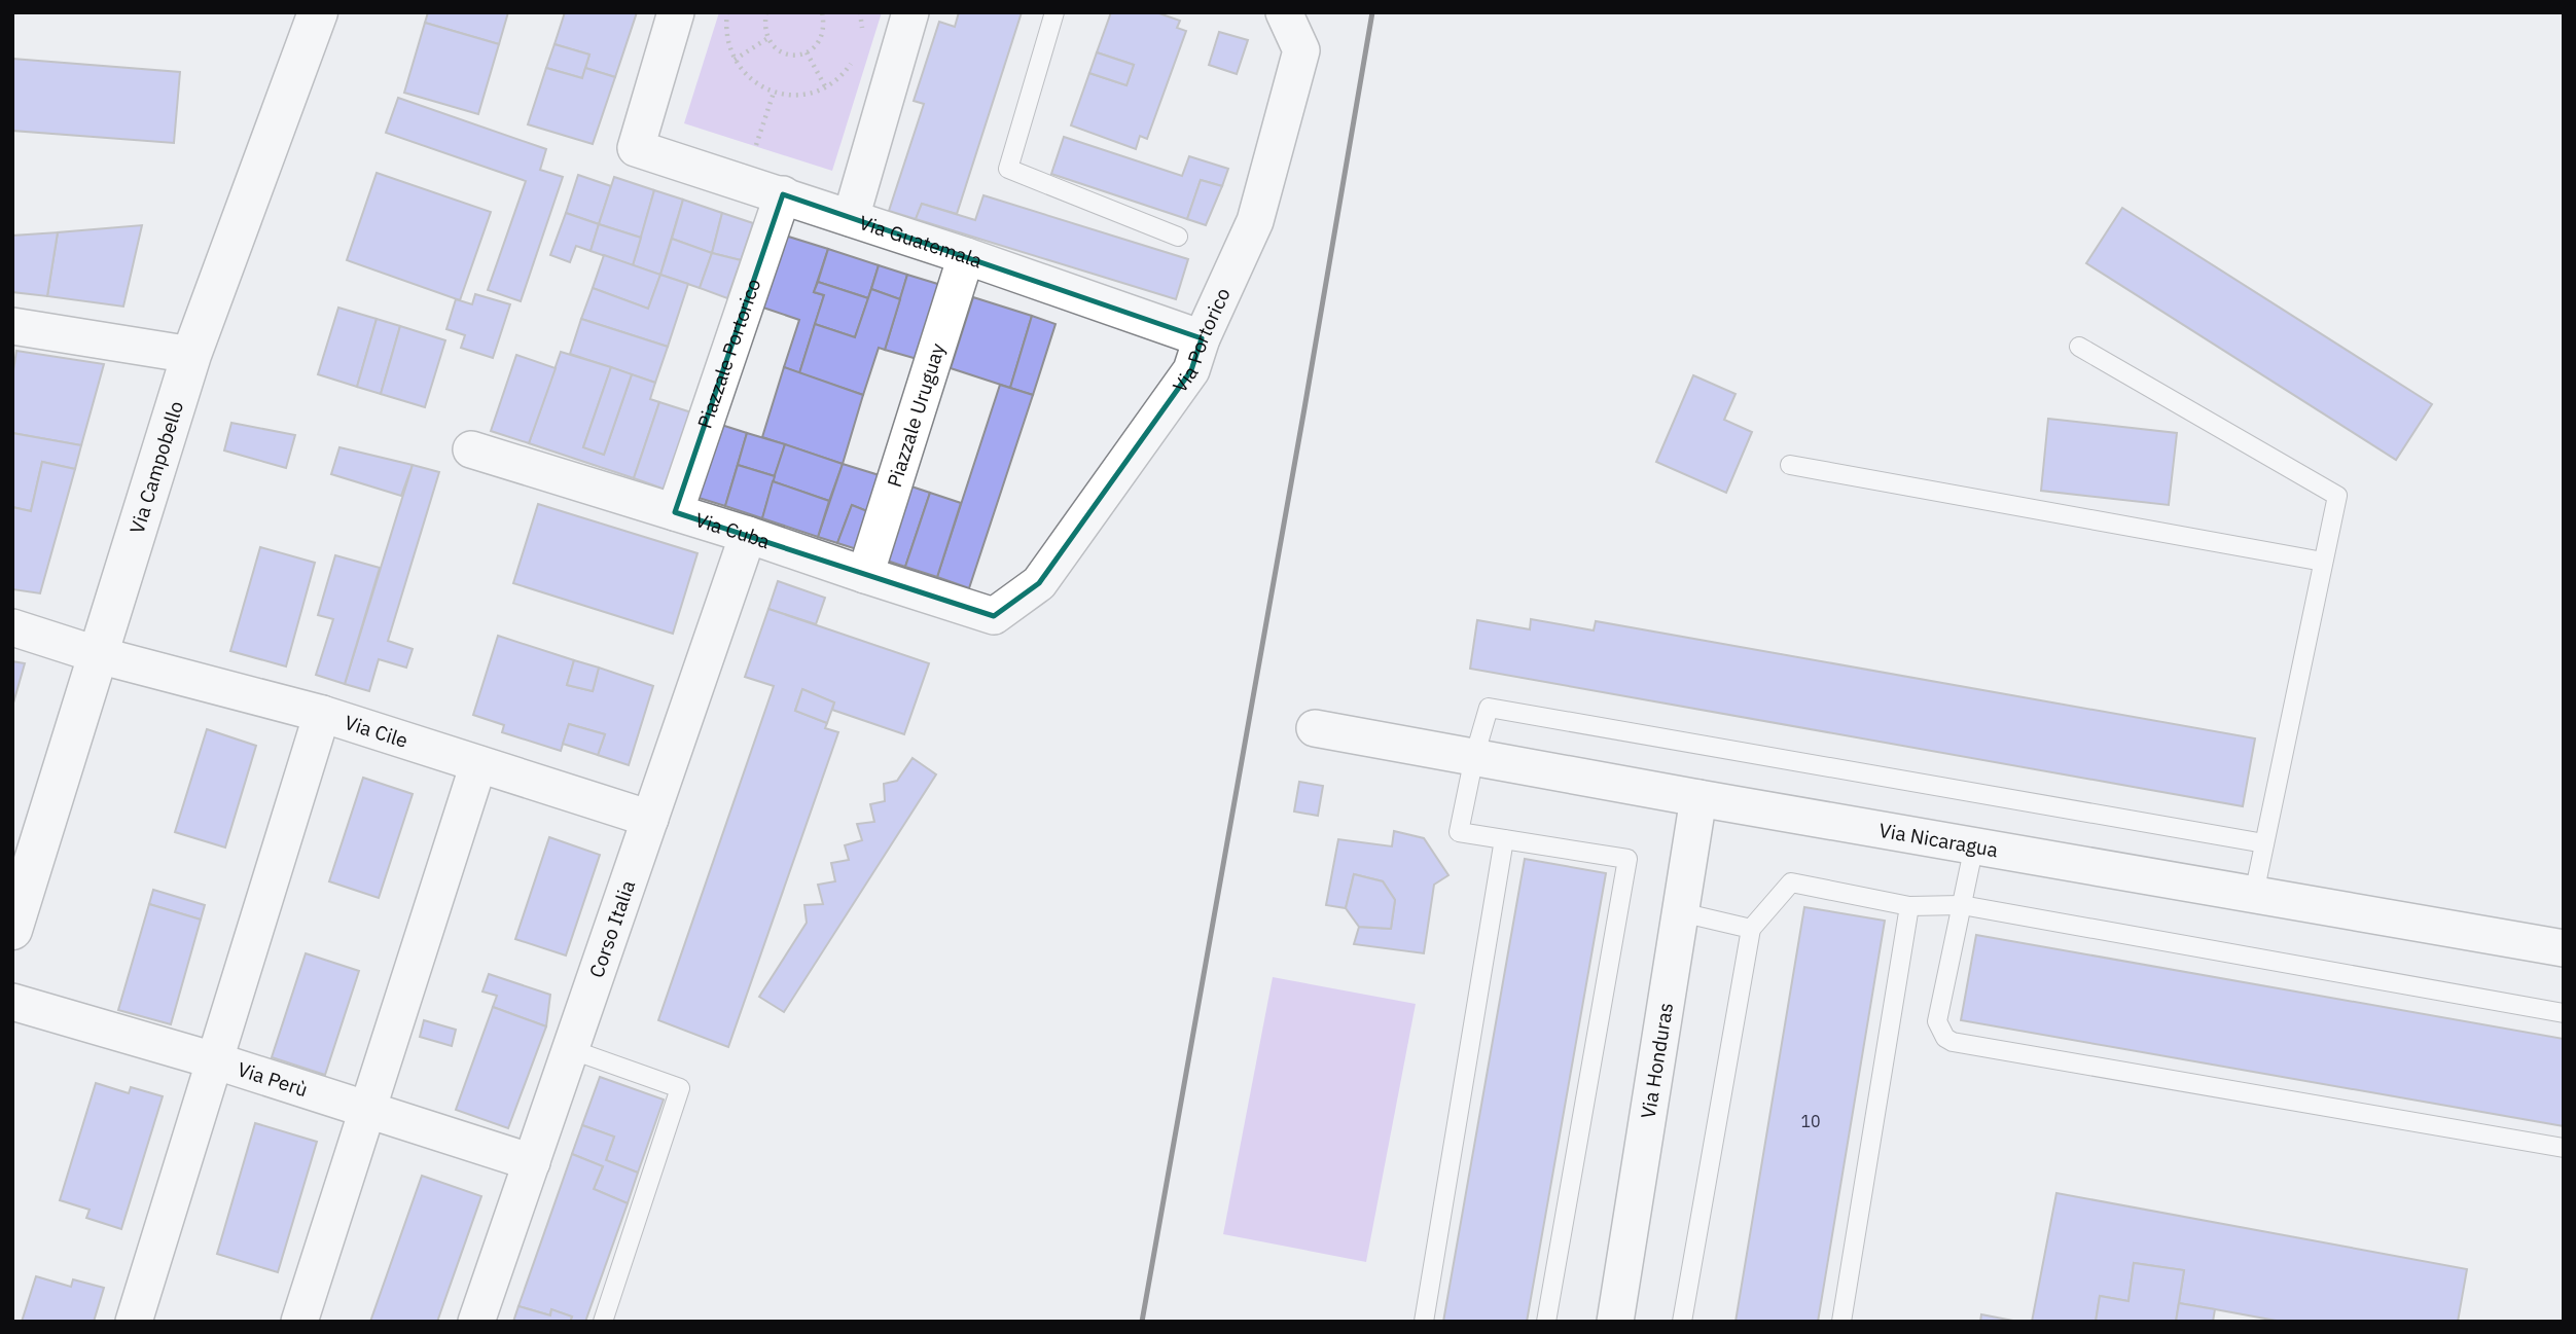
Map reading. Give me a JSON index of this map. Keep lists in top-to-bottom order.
{
  "streets": {
    "main road": ["Via Campobello"],
    "street": [
      "Via Guatemala",
      "Via Portorico",
      "Piazzale Portorico",
      "Piazzale Uruguay",
      "Via Cuba",
      "Via Cile",
      "Via Nicaragua",
      "Corso Italia",
      "Via Honduras",
      "Via Perù"
    ]
  },
  "crossings": [
    ["Via Guatemala", "Via Portorico"],
    ["Via Guatemala", "Piazzale Portorico"],
    ["Via Guatemala", "Piazzale Uruguay"],
    ["Via Portorico", "Via Cuba"],
    ["Piazzale Portorico", "Via Cuba"],
    ["Piazzale Uruguay", "Via Cuba"],
    ["Via Campobello", "Via Cile"],
    ["Via Cuba", "Corso Italia"],
    ["Via Cile", "Corso Italia"],
    ["Via Nicaragua", "Via Honduras"],
    ["Corso Italia", "Via Perù"]
  ],
  "house_numbers": ["10"]
}
